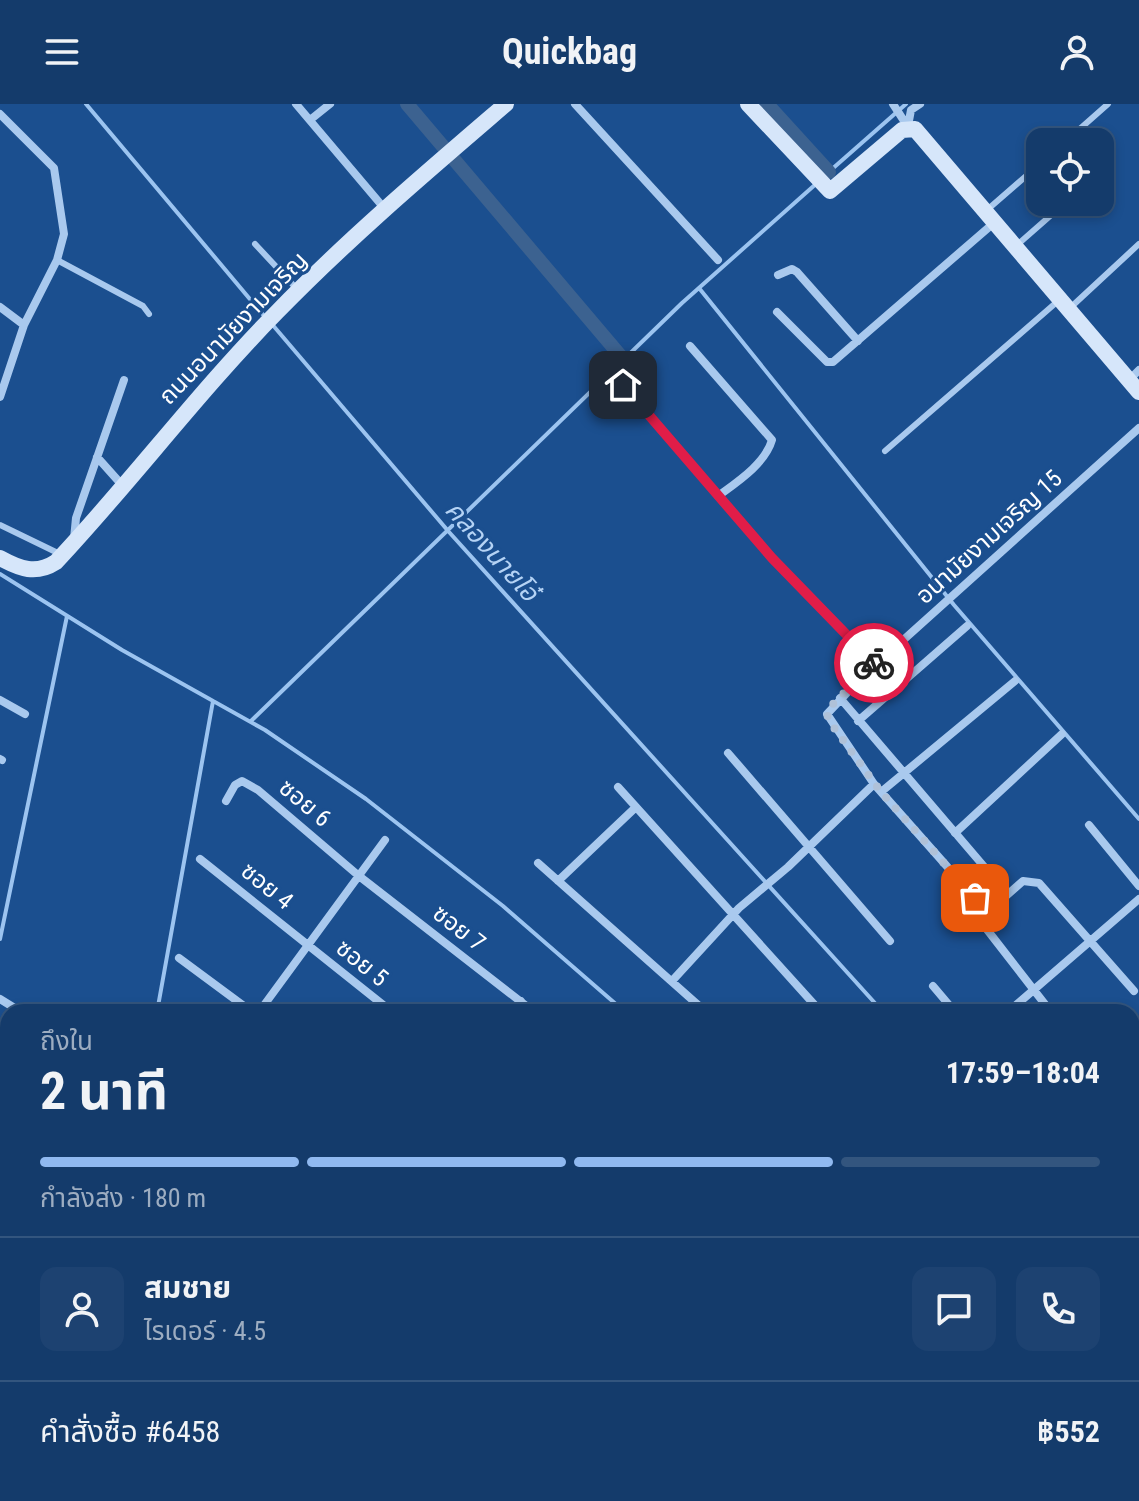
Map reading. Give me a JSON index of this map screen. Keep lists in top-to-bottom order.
{
  "streets": {
    "street": [
      "ถนนอนามัยงามเจริญ",
      "อนามัยงามเจริญ 15",
      "ซอย 6",
      "ซอย 4",
      "ซอย 7",
      "ซอย 5"
    ]
  },
  "crossings": [
    ["ซอย 6", "ซอย 7"],
    ["ซอย 4", "ซอย 5"]
  ],
  "water": ["คลองนายโอ๋"],
  "page": {
    "header": "Quickbag",
    "heading": ["2 นาที", "ถึงใน", "17:59–18:04"],
    "panel": [
      "สมชาย",
      "ไรเดอร์ · 4.5",
      "คำสั่งซื้อ #6458",
      "฿552"
    ],
    "bar": "กำลังส่ง · 180 m"
  }
}
